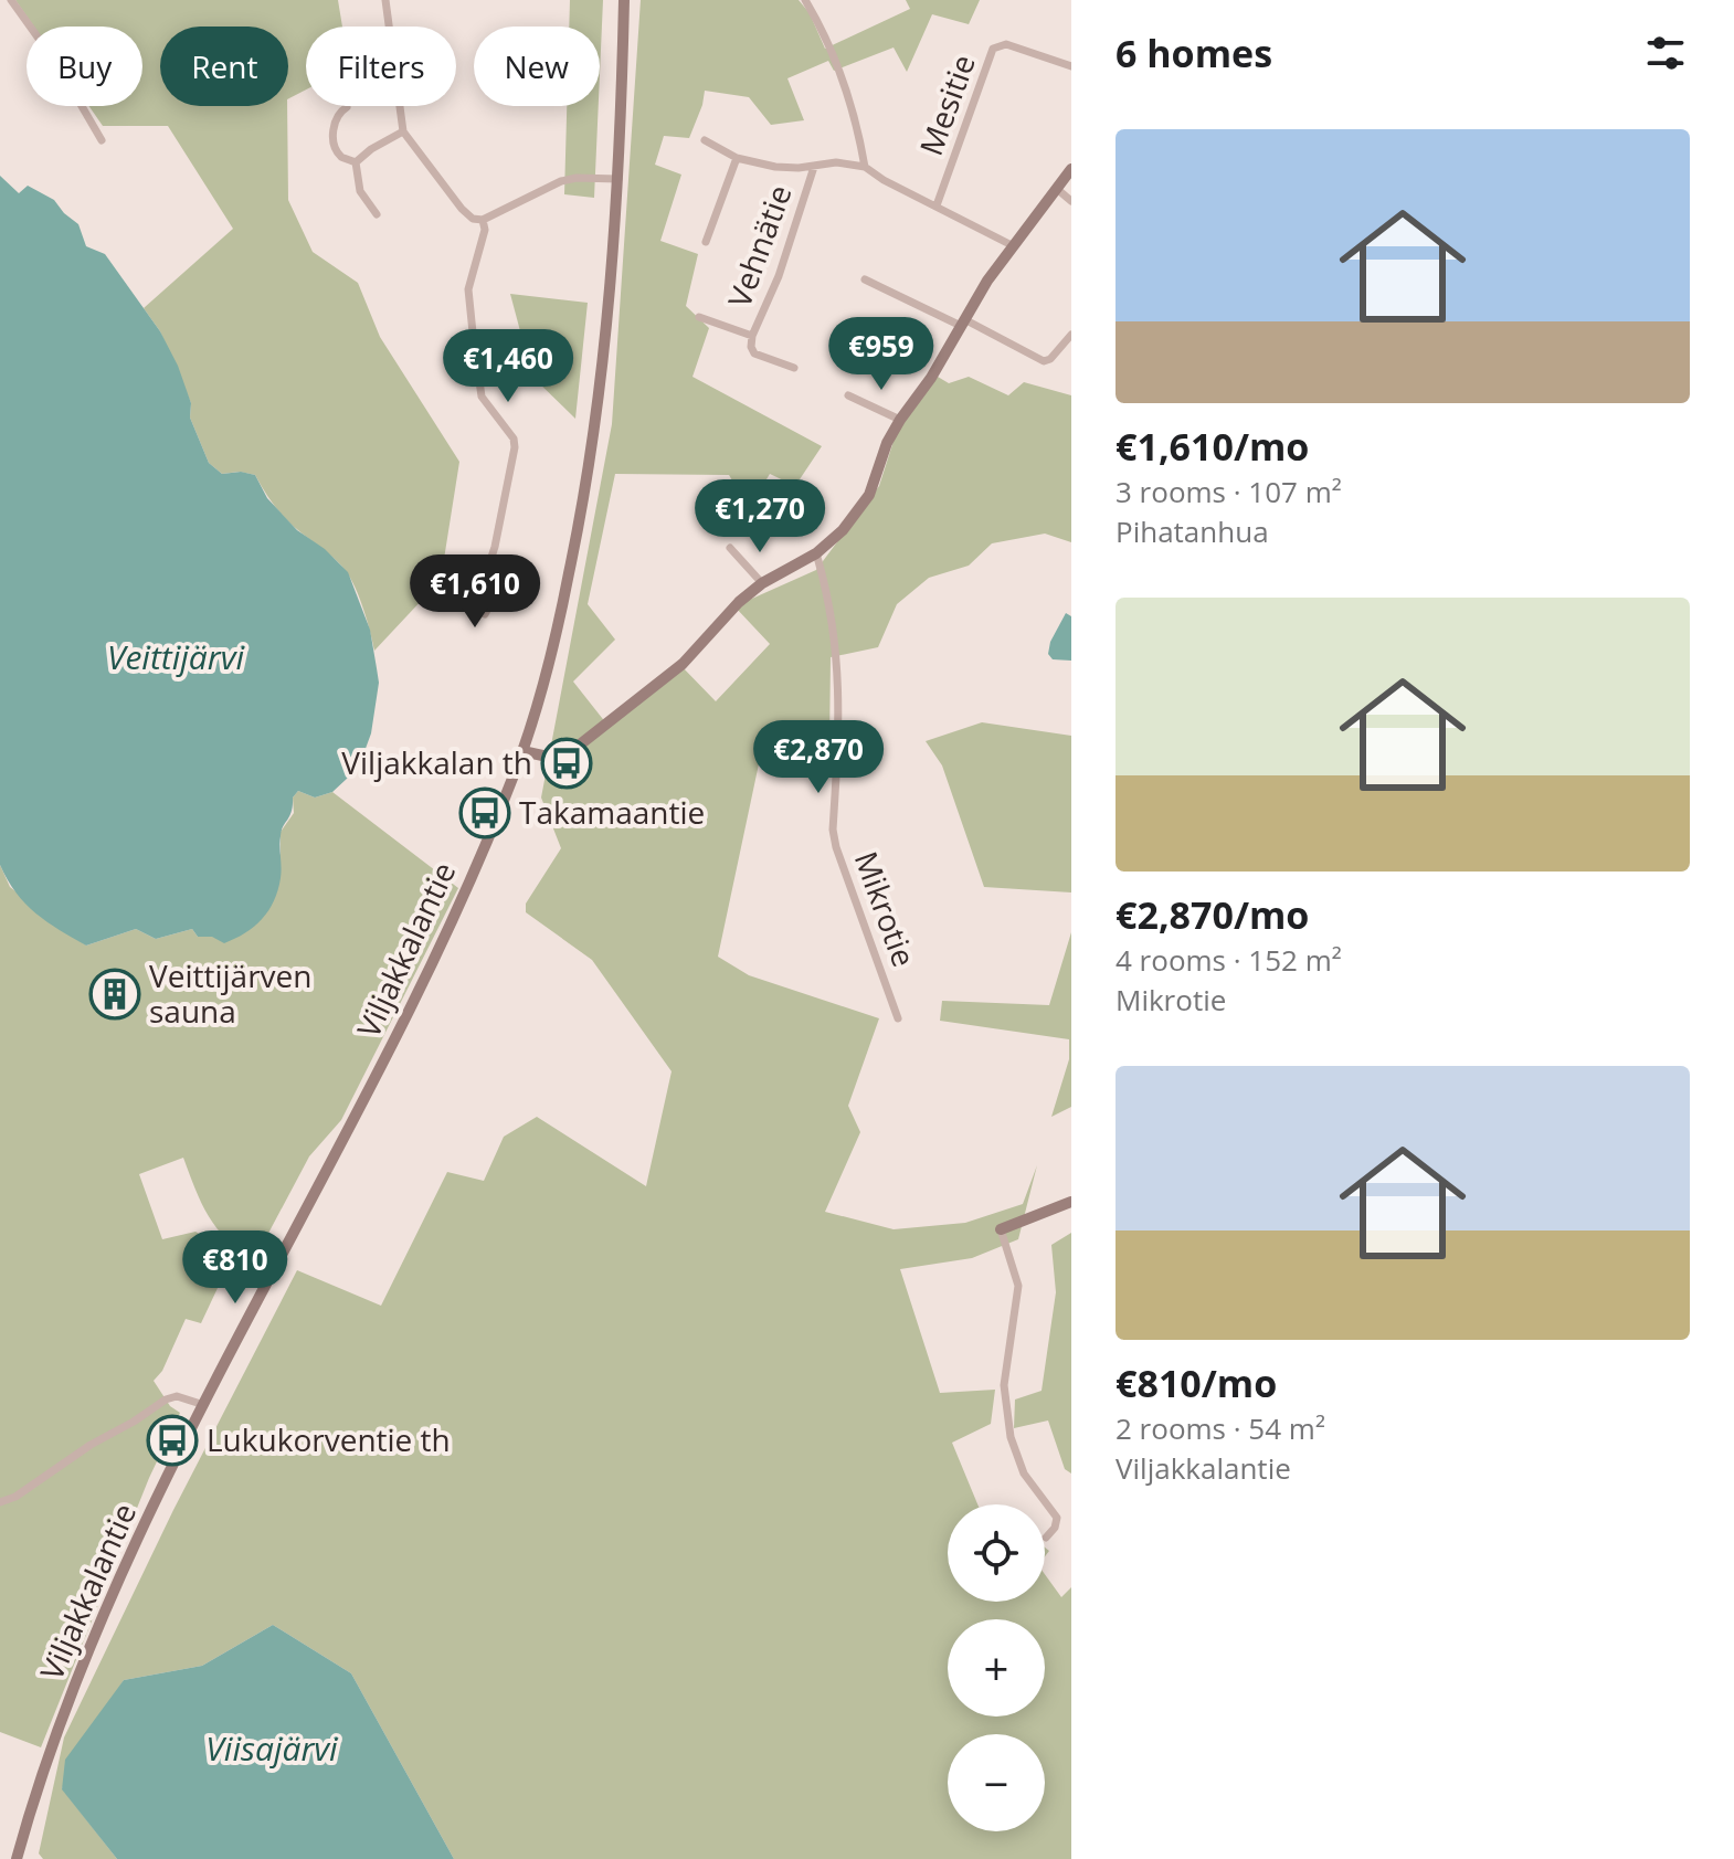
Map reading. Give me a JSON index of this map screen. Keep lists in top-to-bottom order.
{
  "streets": {
    "street": [
      "Mesitie",
      "Vehnätie",
      "Mikrotie",
      "Viljakkalantie"
    ]
  },
  "water": ["Veittijärvi", "Viisajärvi"],
  "places": {
    "bus stop": ["Viljakkalan th", "Takamaantie", "Lukukorventie th"],
    "building": ["Veittijärven sauna"]
  },
  "page": {
    "heading": "6 homes",
    "chip": [
      "Buy",
      "Rent",
      "Filters",
      "New"
    ],
    "list": [
      {
        "name": "€1,610/mo",
        "note": "3 rooms · 107 m² · Pihatanhua"
      },
      {
        "name": "€2,870/mo",
        "note": "4 rooms · 152 m² · Mikrotie"
      },
      {
        "name": "€810/mo",
        "note": "2 rooms · 54 m² · Viljakkalantie"
      }
    ],
    "price": [
      "€959",
      "€1,460",
      "€1,270",
      "€1,610",
      "€2,870",
      "€810"
    ],
    "map_buttons": ["+", "−"]
  }
}
